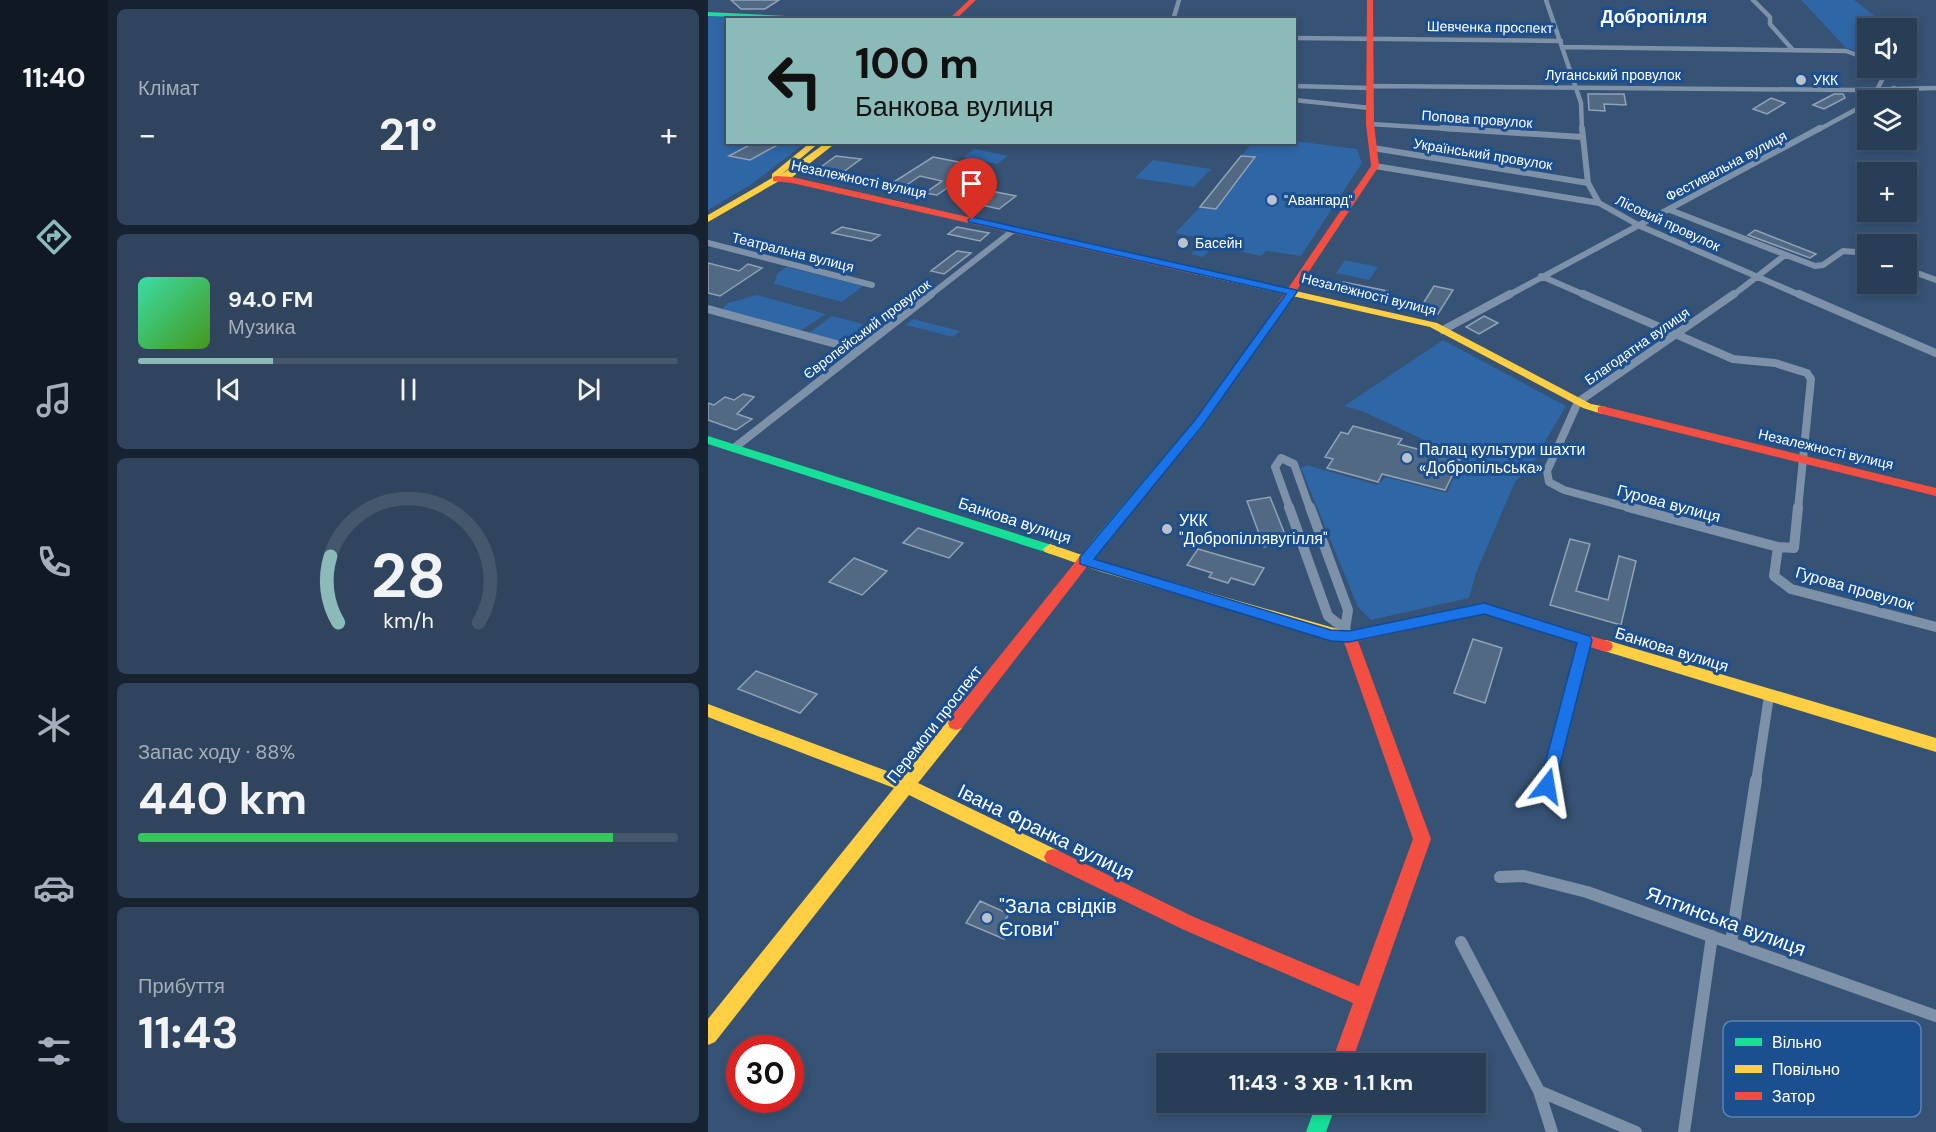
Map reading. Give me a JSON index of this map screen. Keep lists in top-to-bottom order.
{
  "streets": {
    "street": [
      "Шевченка проспект",
      "Луганський провулок",
      "Попова провулок",
      "Український провулок",
      "Фестивальна вулиця",
      "Незалежності вулиця",
      "Лісовий провулок",
      "Театральна вулиця",
      "Європейський провулок",
      "Благодатна вулиця",
      "Гурова вулиця",
      "Банкова вулиця",
      "Гурова провулок",
      "Перемоги проспект",
      "Івана Франка вулиця",
      "Ялтинська вулиця"
    ]
  },
  "crossings": [
    ["Фестивальна вулиця", "Незалежності вулиця"],
    ["Фестивальна вулиця", "Лісовий провулок"],
    ["Незалежності вулиця", "Європейський провулок"],
    ["Незалежності вулиця", "Благодатна вулиця"],
    ["Незалежності вулиця", "Гурова провулок"],
    ["Незалежності вулиця", "Перемоги проспект"],
    ["Лісовий провулок", "Благодатна вулиця"],
    ["Європейський провулок", "Банкова вулиця"],
    ["Благодатна вулиця", "Гурова вулиця"],
    ["Благодатна вулиця", "Гурова провулок"],
    ["Гурова вулиця", "Гурова провулок"],
    ["Банкова вулиця", "Перемоги проспект"],
    ["Перемоги проспект", "Івана Франка вулиця"]
  ],
  "districts": ["Добропілля"],
  "places": [
    "УКК",
    "\"Авангард\"",
    "Басейн",
    "Палац культури шахти «Добропільська»",
    "УКК \"Добропіллявугілля\"",
    "\"Зала свідків Єгови\""
  ],
  "legend": ["Вільно", "Повільно", "Затор"],
  "page": {
    "tabs": "11:40",
    "tile": [
      "Клімат",
      ["Запас ходу · 88%", "440 km"],
      ["Прибуття", "11:43"]
    ],
    "map_buttons": ["+", "−"],
    "turn": ["100 m", "Банкова вулиця"],
    "heat": ["−", "21°", "+"],
    "song": ["94.0 FM", "Музика"],
    "limit": "30",
    "trip": "11:43 · 3 хв · 1.1 km",
    "gauge": ["28", "km/h"]
  }
}
